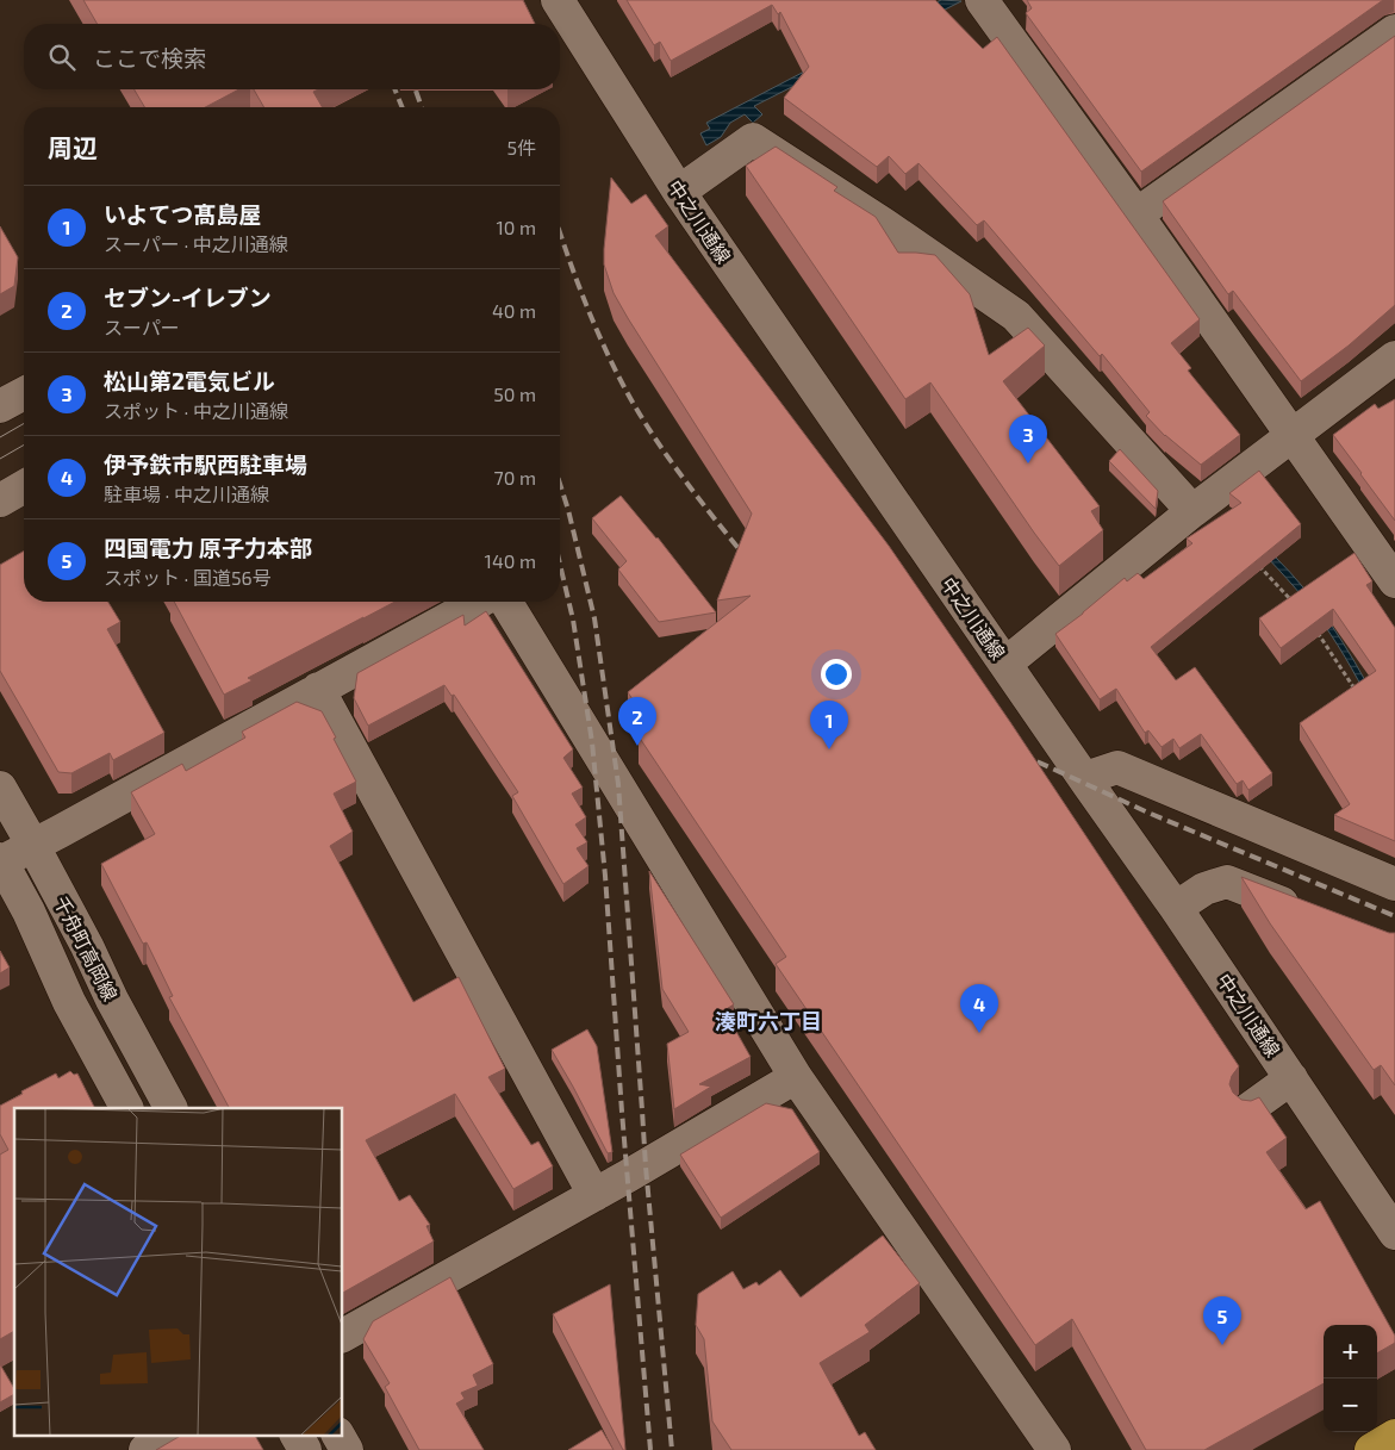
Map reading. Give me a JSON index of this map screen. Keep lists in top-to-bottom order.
{
  "streets": {
    "street": ["中之川通線", "千舟町高岡線"]
  },
  "districts": ["湊町六丁目"],
  "page": {
    "search": "ここで検索",
    "heading": ["周辺", "5件"],
    "list": [
      {
        "mark": "1",
        "name": "いよてつ髙島屋",
        "note": "スーパー · 中之川通線",
        "value": "10 m"
      },
      {
        "mark": "2",
        "name": "セブン-イレブン",
        "note": "スーパー",
        "value": "40 m"
      },
      {
        "mark": "3",
        "name": "松山第2電気ビル",
        "note": "スポット · 中之川通線",
        "value": "50 m"
      },
      {
        "mark": "4",
        "name": "伊予鉄市駅西駐車場",
        "note": "駐車場 · 中之川通線",
        "value": "70 m"
      },
      {
        "mark": "5",
        "name": "四国電力 原子力本部",
        "note": "スポット · 国道56号",
        "value": "140 m"
      }
    ],
    "pins": [
      "3",
      "2",
      "1",
      "4",
      "5"
    ],
    "map_buttons": ["+", "−"]
  }
}
